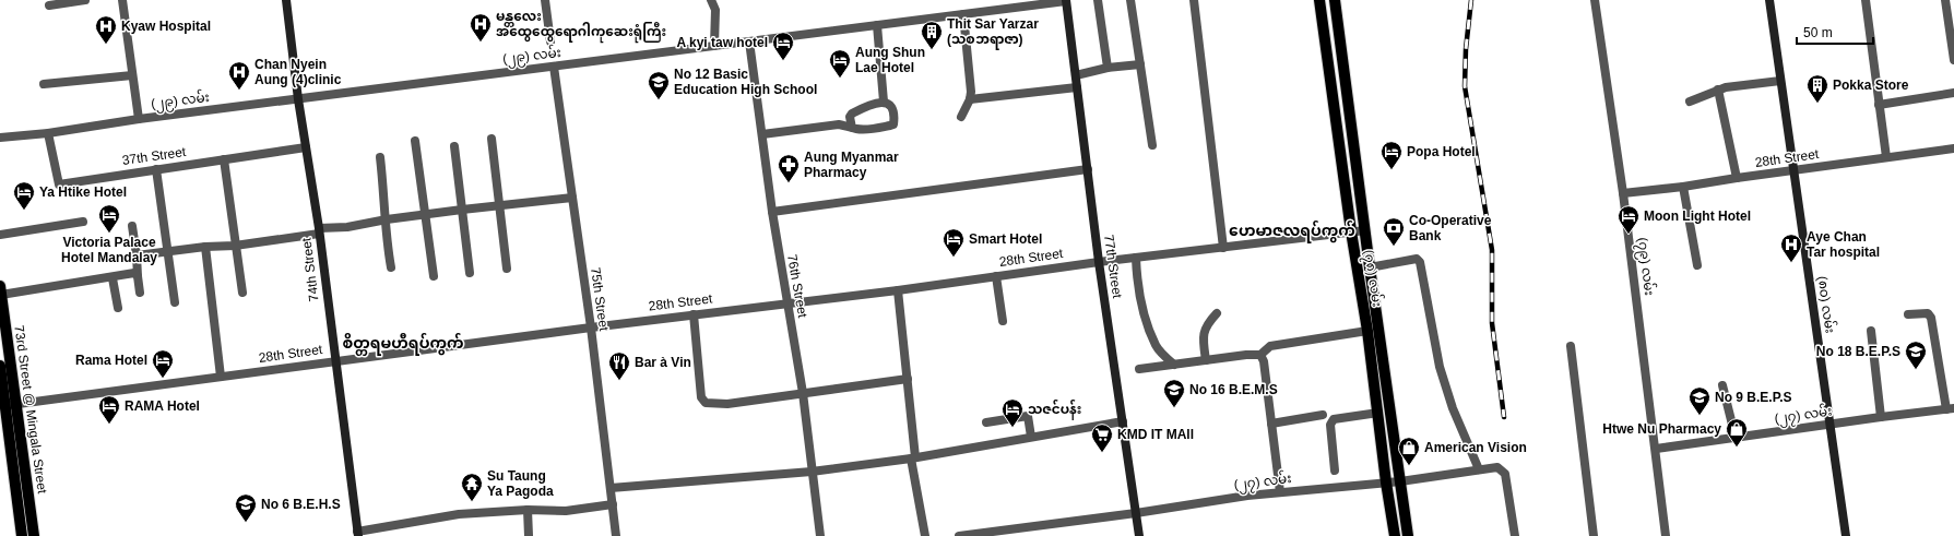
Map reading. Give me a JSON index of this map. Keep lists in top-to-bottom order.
{
  "streets": {
    "main road": ["(၇၈) လမ်း", "73rd Street @ Mingala Street"],
    "street": [
      "(၂၉) လမ်း",
      "37th Street",
      "28th Street",
      "77th Street",
      "(၇၉) လမ်း",
      "74th Street",
      "76th Street",
      "75th Street",
      "(၈၀) လမ်း",
      "(၂၇) လမ်း"
    ]
  },
  "crossings": [
    ["(၂၉) လမ်း", "37th Street"],
    ["(၂၉) လမ်း", "77th Street"],
    ["(၂၉) လမ်း", "74th Street"],
    ["(၂၉) လမ်း", "76th Street"],
    ["(၂၉) လမ်း", "75th Street"],
    ["37th Street", "74th Street"],
    ["28th Street", "77th Street"],
    ["28th Street", "(၇၉) လမ်း"],
    ["28th Street", "74th Street"],
    ["28th Street", "(၇၈) လမ်း"],
    ["28th Street", "76th Street"],
    ["28th Street", "75th Street"],
    ["28th Street", "(၈၀) လမ်း"],
    ["28th Street", "73rd Street @ Mingala Street"],
    ["77th Street", "(၂၇) လမ်း"],
    ["(၇၉) လမ်း", "(၂၇) လမ်း"],
    ["(၇၈) လမ်း", "(၂၇) လမ်း"],
    ["(၈၀) လမ်း", "(၂၇) လမ်း"]
  ],
  "districts": ["ဟေမာဇလရပ်ကွက်", "စိတ္တရမဟီရပ်ကွက်"],
  "places": {
    "hospital": [
      "မန္တလေး အထွေထွေရောဂါကုဆေးရုံကြီး",
      "Kyaw Hospital",
      "Chan Nyein Aung (4)clinic",
      "Aye Chan Tar hospital"
    ],
    "building": ["Thit Sar Yarzar (သစၥာရာဇာ)", "Pokka Store"],
    "hotel": [
      "A kyi taw hotel",
      "Aung Shun Lae Hotel",
      "Popa Hotel",
      "Ya Htike Hotel",
      "Victoria Palace Hotel Mandalay",
      "Moon Light Hotel",
      "Smart Hotel",
      "Rama Hotel",
      "RAMA Hotel",
      "သဇင်ပန်း"
    ],
    "school or university": [
      "No 12 Basic Education High School",
      "No 18 B.E.P.S",
      "No 16 B.E.M.S",
      "No 9 B.E.P.S",
      "No 6 B.E.H.S"
    ],
    "pharmacy": ["Aung Myanmar Pharmacy"],
    "bank": ["Co-Operative Bank"],
    "restaurant": ["Bar à Vin"],
    "shop": ["Htwe Nu Pharmacy", "American Vision"],
    "supermarket": ["KMD IT MAll"],
    "temple": ["Su Taung Ya Pagoda"]
  },
  "scale_bar": "50 m"
}
